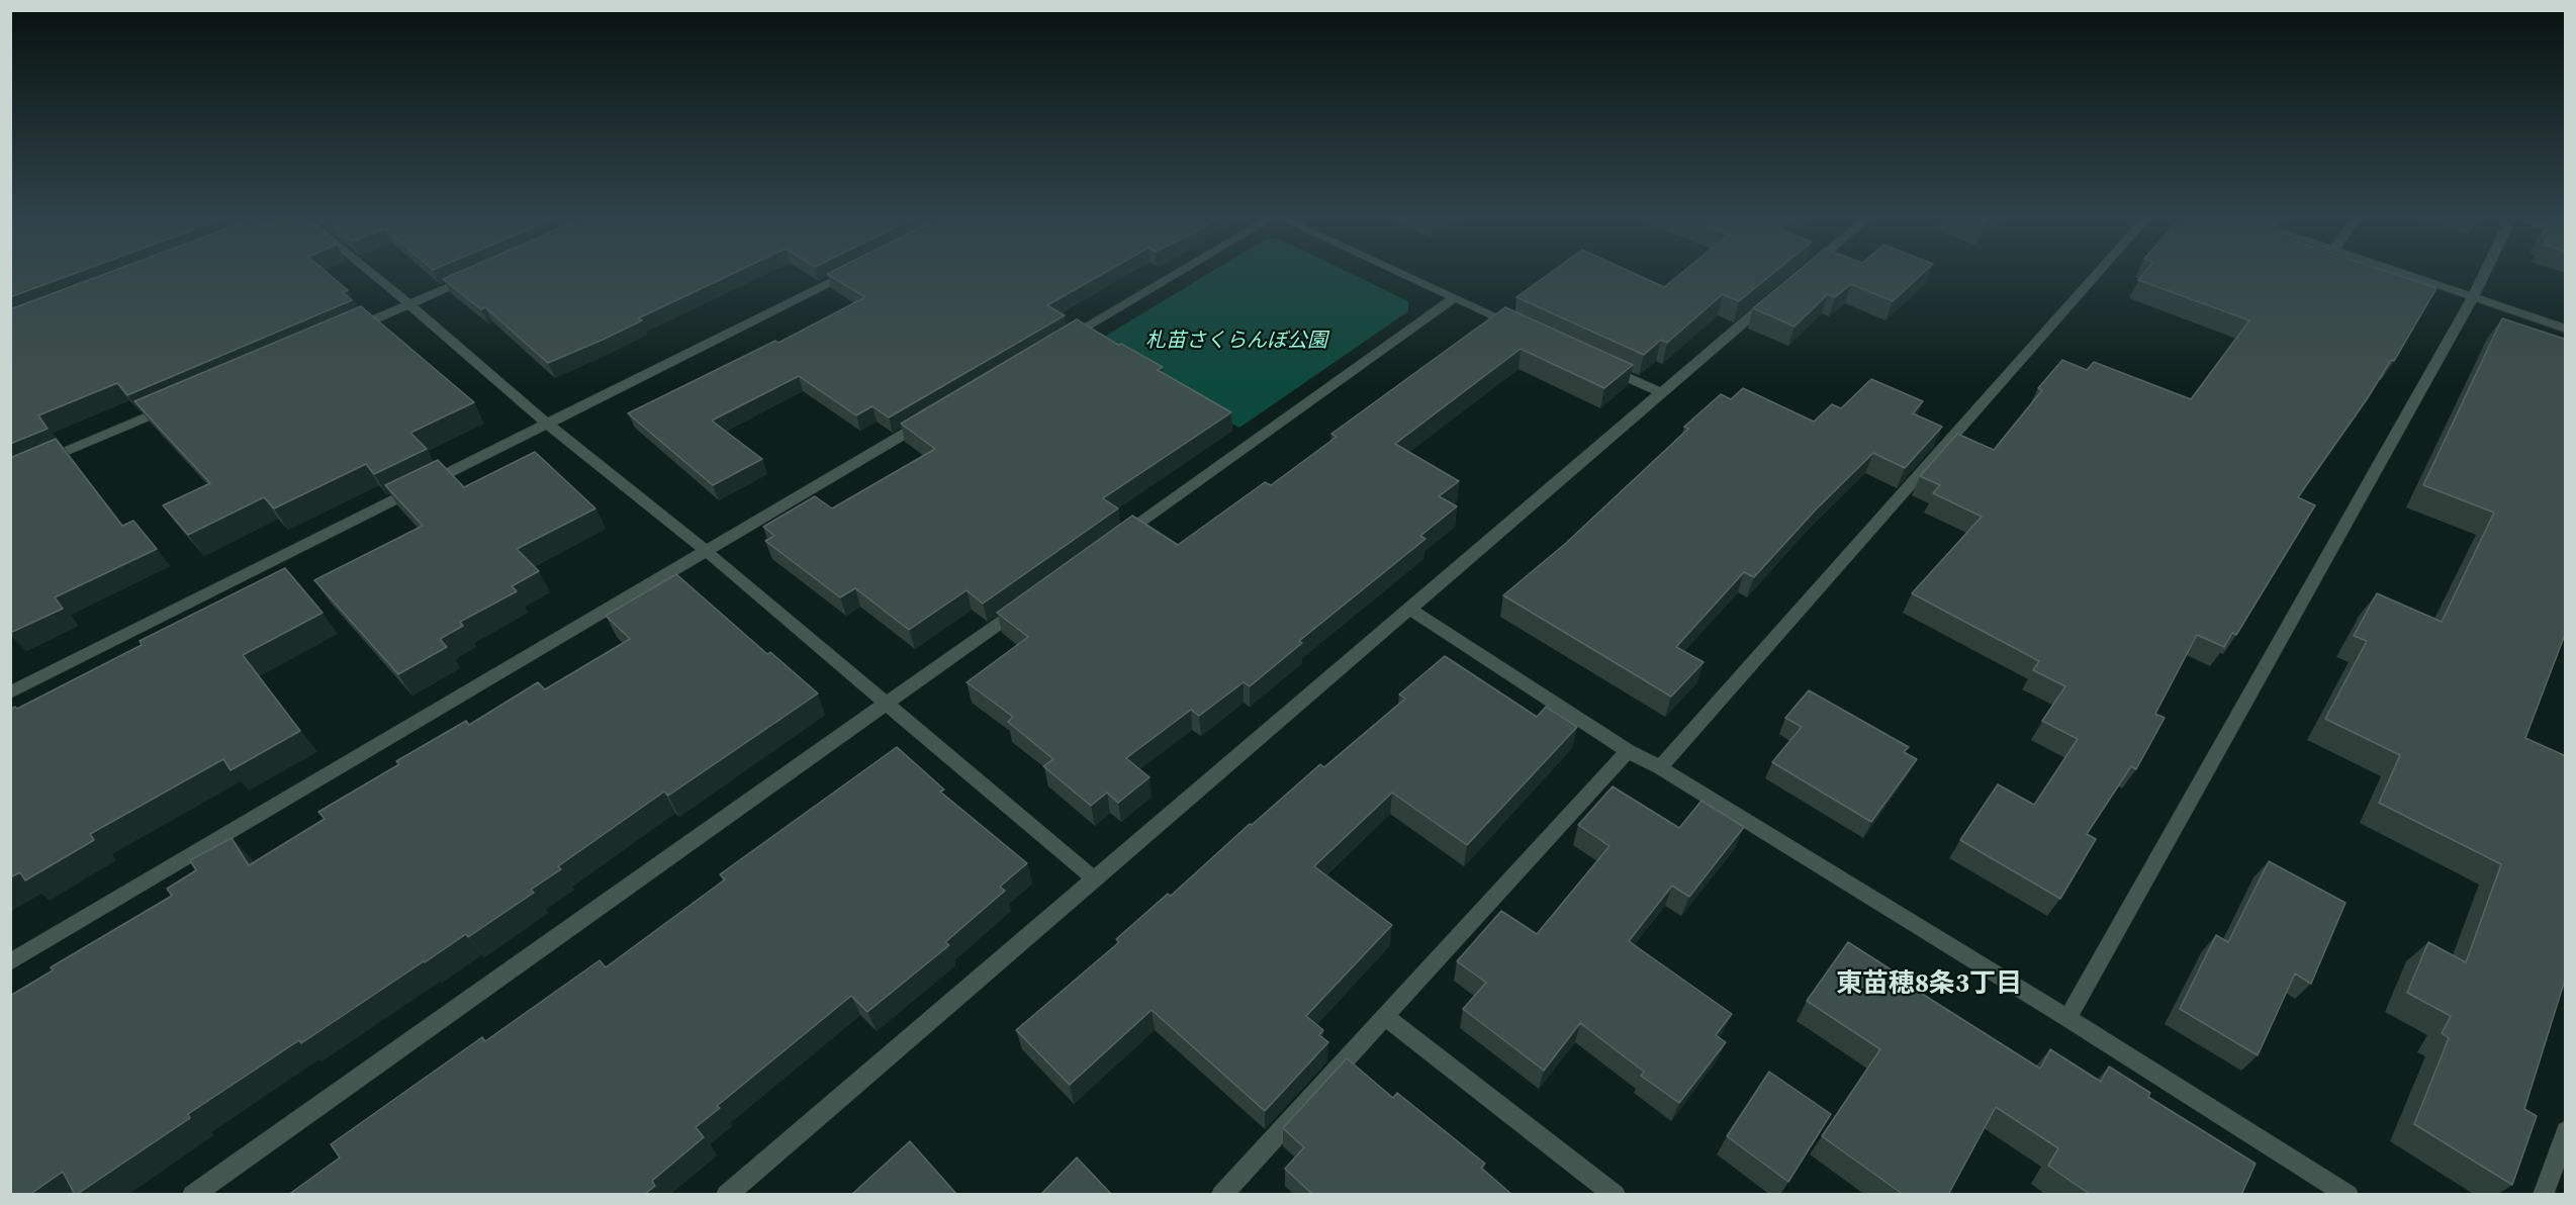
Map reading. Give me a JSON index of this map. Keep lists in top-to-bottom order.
{
  "districts": ["東苗穂8条3丁目"],
  "parks": ["札苗さくらんぼ公園"]
}
